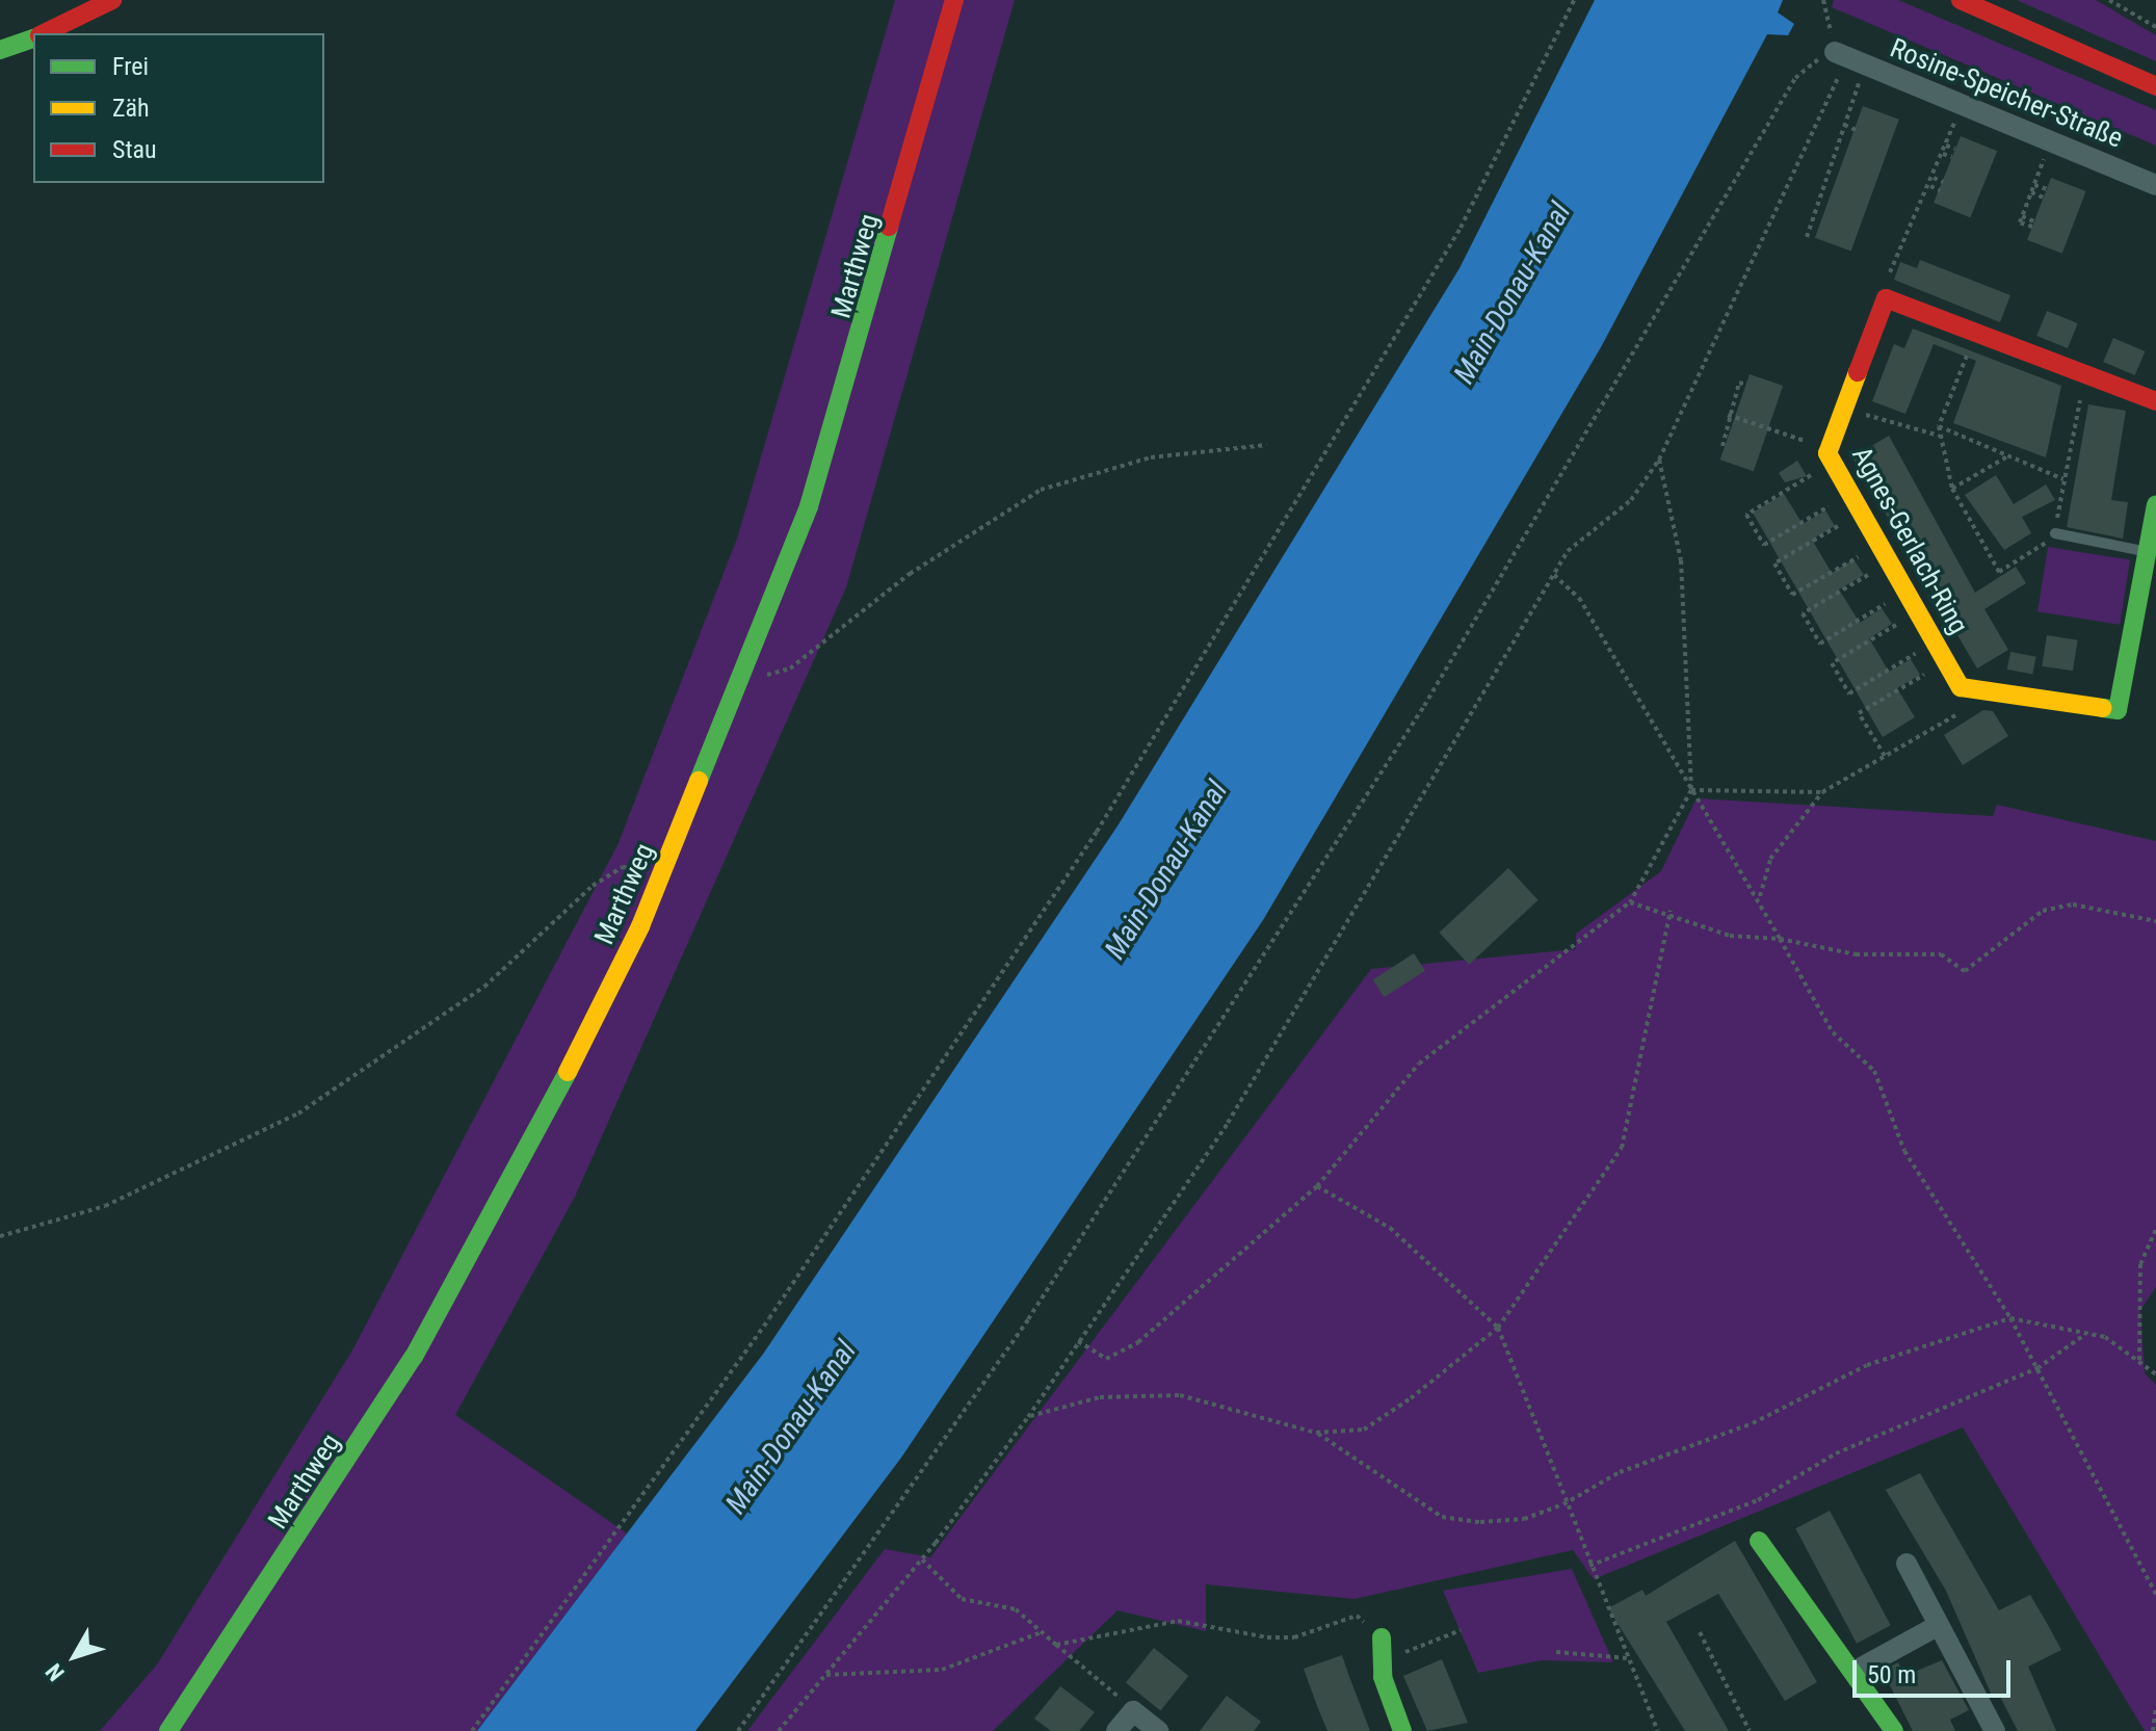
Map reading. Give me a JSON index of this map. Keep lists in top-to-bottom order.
{
  "streets": {
    "main road": ["Marthweg", "Agnes-Gerlach-Ring"],
    "street": ["Rosine-Speicher-Straße"]
  },
  "water": ["Main-Donau-Kanal"],
  "legend": ["Frei", "Zäh", "Stau"],
  "scale_bar": "50 m",
  "north": "bottom left"
}
